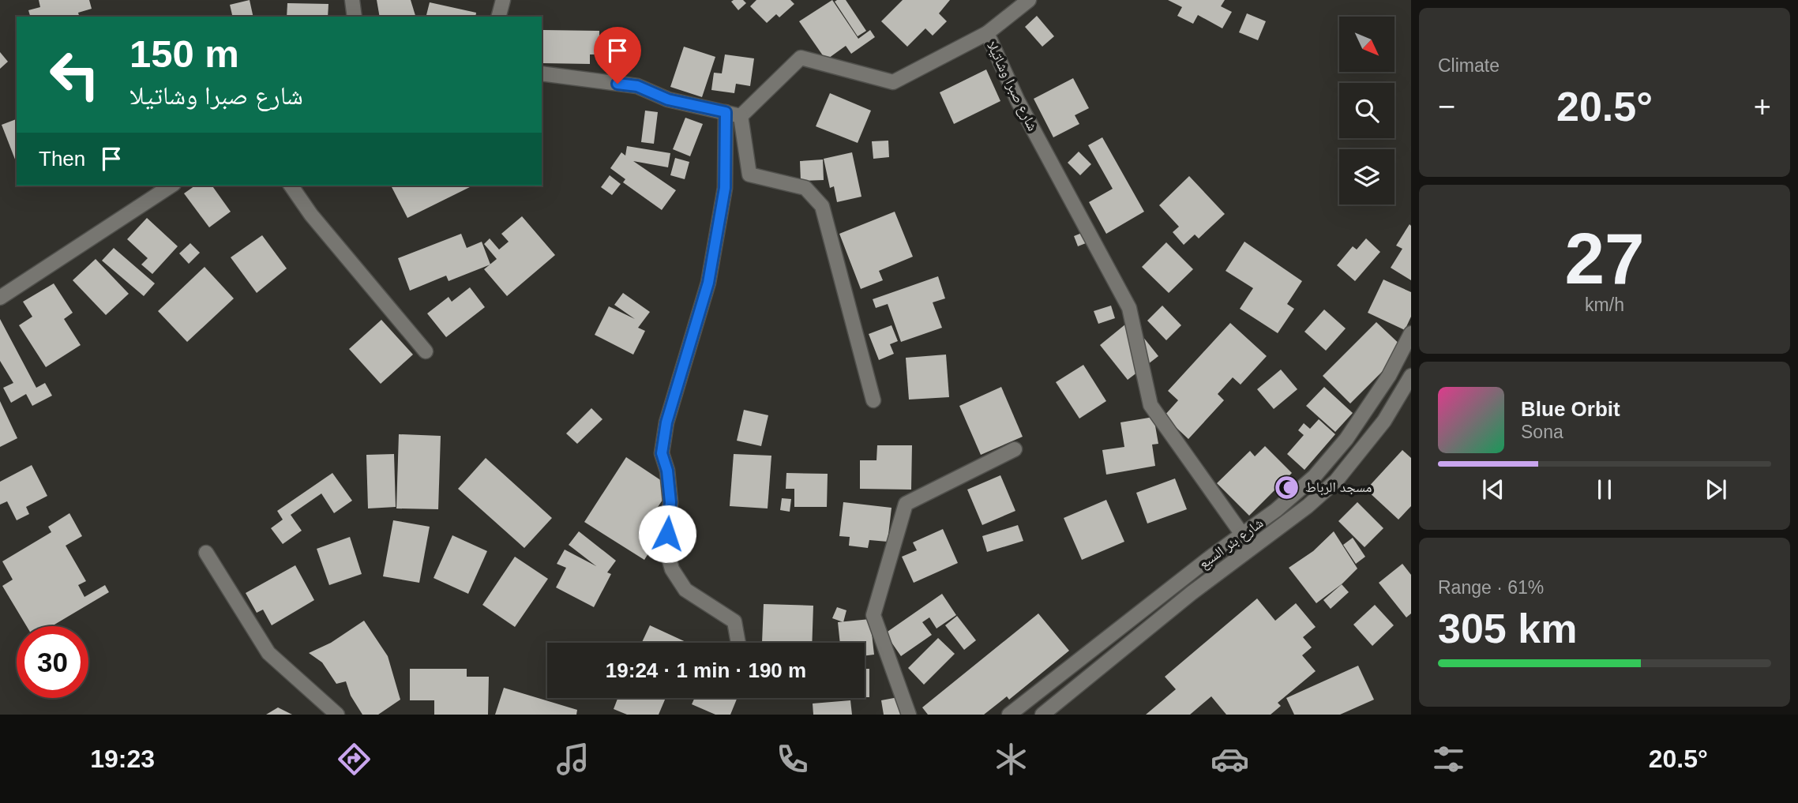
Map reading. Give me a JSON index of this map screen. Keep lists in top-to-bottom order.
{
  "streets": {
    "street": ["شارع صبرا وشاتيلا", "شارع بئر السبع"]
  },
  "crossings": [
    ["شارع صبرا وشاتيلا", "شارع بئر السبع"]
  ],
  "places": {
    "mosque": ["مسجد الرباط"]
  },
  "north": "bottom right",
  "page": {
    "tile": [
      "Climate",
      ["27", "km/h"],
      ["Range · 61%", "305 km"]
    ],
    "turn": ["150 m", "شارع صبرا وشاتيلا"],
    "heat": ["−", "20.5°", "+"],
    "then": "Then",
    "song": ["Blue Orbit", "Sona"],
    "limit": "30",
    "trip": "19:24 · 1 min · 190 m",
    "tabs": ["19:23", "20.5°"]
  }
}
